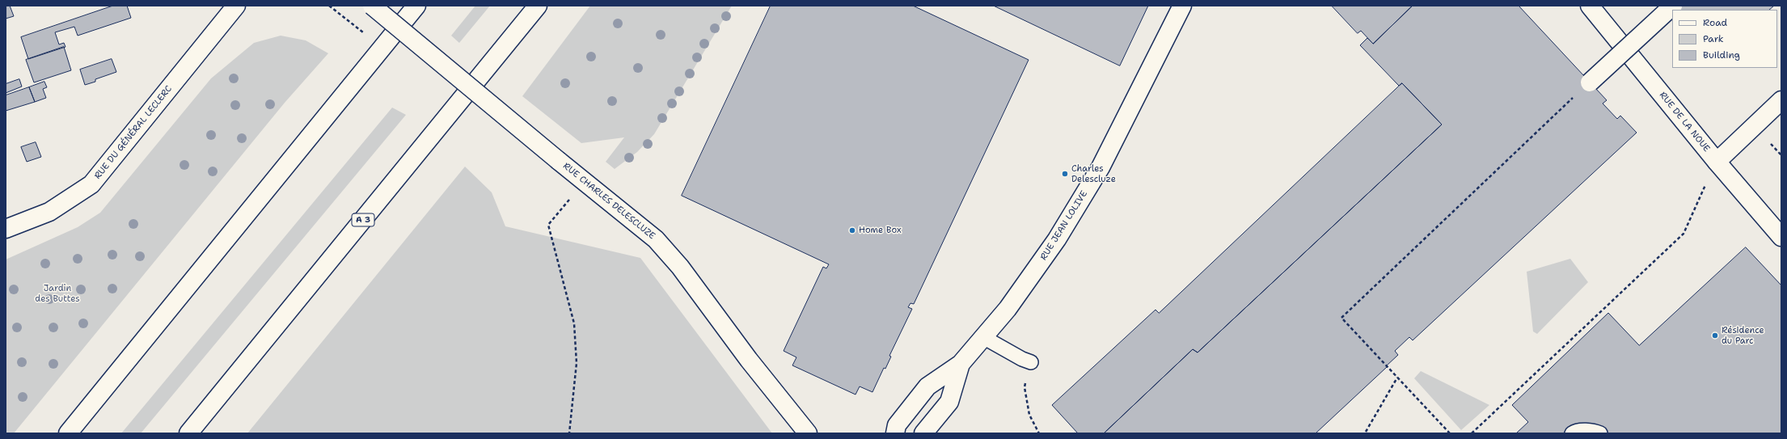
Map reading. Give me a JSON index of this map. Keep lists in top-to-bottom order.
{
  "streets": {
    "main road": [
      "RUE DE LA NOUE",
      "RUE DU GÉNÉRAL LECLERC",
      "RUE CHARLES DELESCLUZE",
      "A 3",
      "RUE JEAN LOLIVE"
    ]
  },
  "parks": ["Jardin des Buttes"],
  "places": ["Charles Delescluze", "Home Box", "Résidence du Parc"],
  "legend": ["Road", "Park", "Building"]
}
